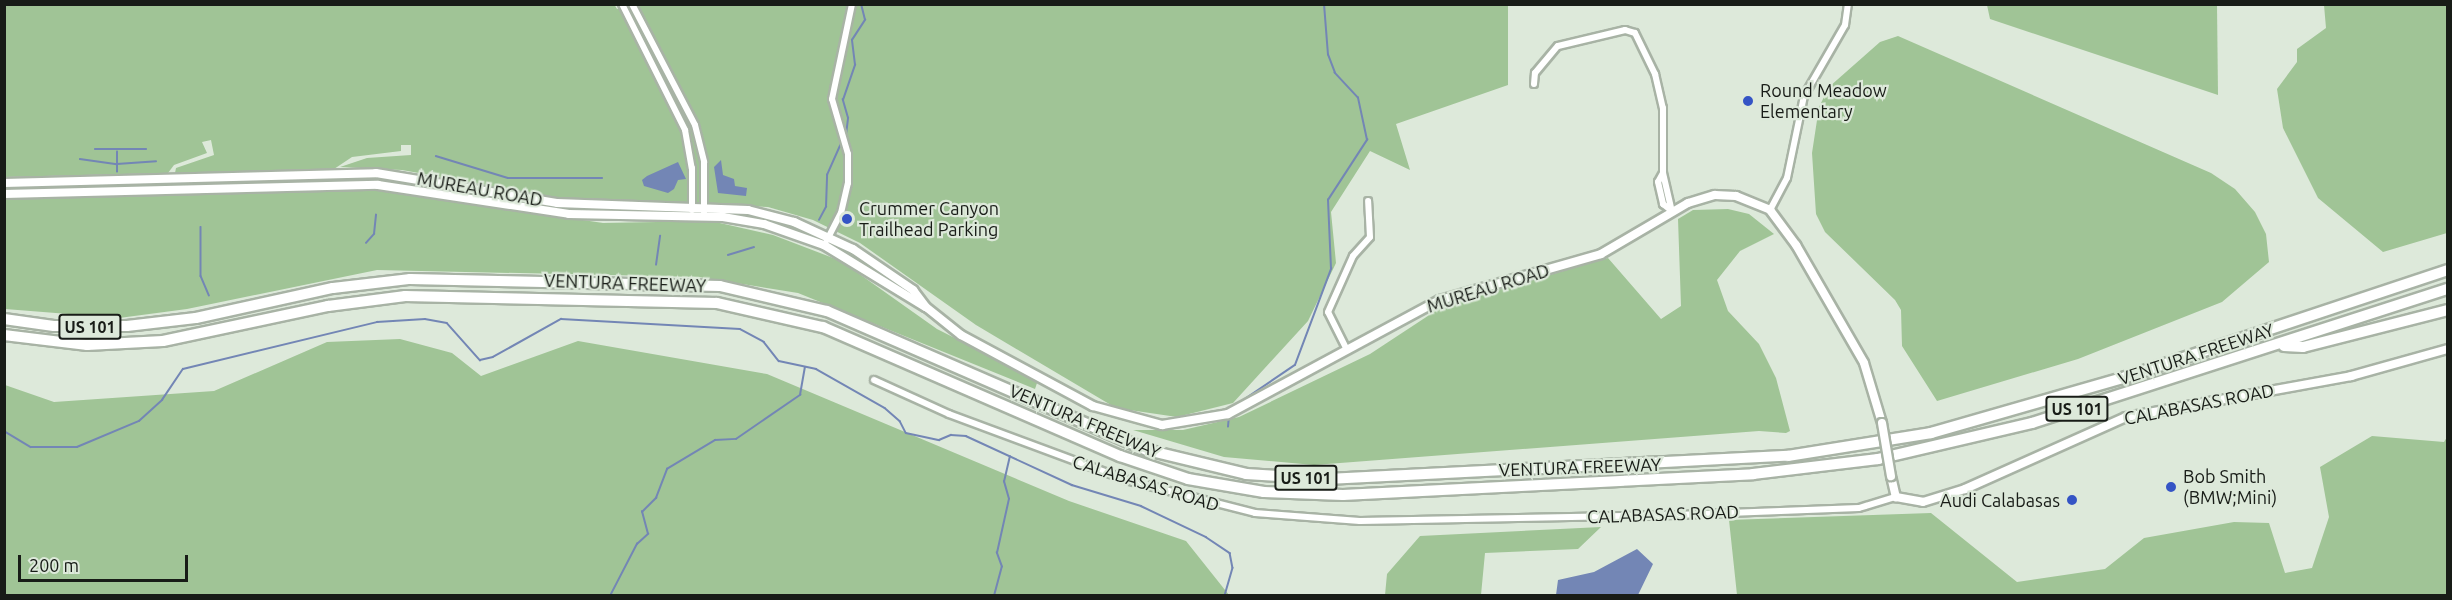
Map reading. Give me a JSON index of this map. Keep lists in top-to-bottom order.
{
  "streets": {
    "highway": ["VENTURA FREEWAY", "US 101"],
    "main road": ["MUREAU ROAD", "CALABASAS ROAD"]
  },
  "places": [
    "Round Meadow Elementary",
    "Crummer Canyon Trailhead Parking",
    "Bob Smith (BMW;Mini)",
    "Audi Calabasas"
  ],
  "scale_bar": "200 m"
}
